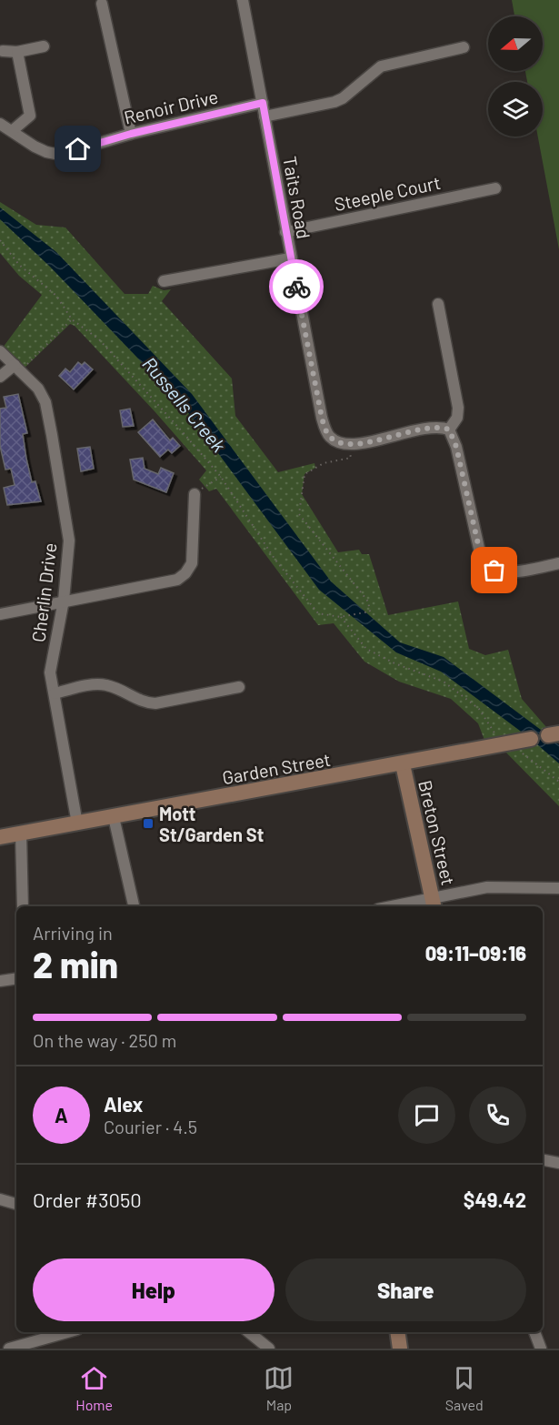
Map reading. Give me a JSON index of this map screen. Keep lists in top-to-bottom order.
{
  "streets": {
    "street": [
      "Renoir Drive",
      "Steeple Court",
      "Taits Road",
      "Cherlin Drive",
      "Garden Street",
      "Breton Street"
    ]
  },
  "crossings": [
    ["Renoir Drive", "Taits Road"],
    ["Steeple Court", "Taits Road"],
    ["Cherlin Drive", "Garden Street"],
    ["Garden Street", "Breton Street"]
  ],
  "water": ["Russells Creek"],
  "places": {
    "transit": ["Mott St/Garden St"]
  },
  "north": "left",
  "page": {
    "heading": ["2 min", "Arriving in", "09:11–09:16"],
    "panel": [
      "Alex",
      "Courier · 4.5",
      "Order #3050",
      "$49.42"
    ],
    "bar": "On the way · 250 m",
    "round": "A",
    "buttons": ["Help", "Share"],
    "tabs": ["Home", "Map", "Saved"]
  }
}
